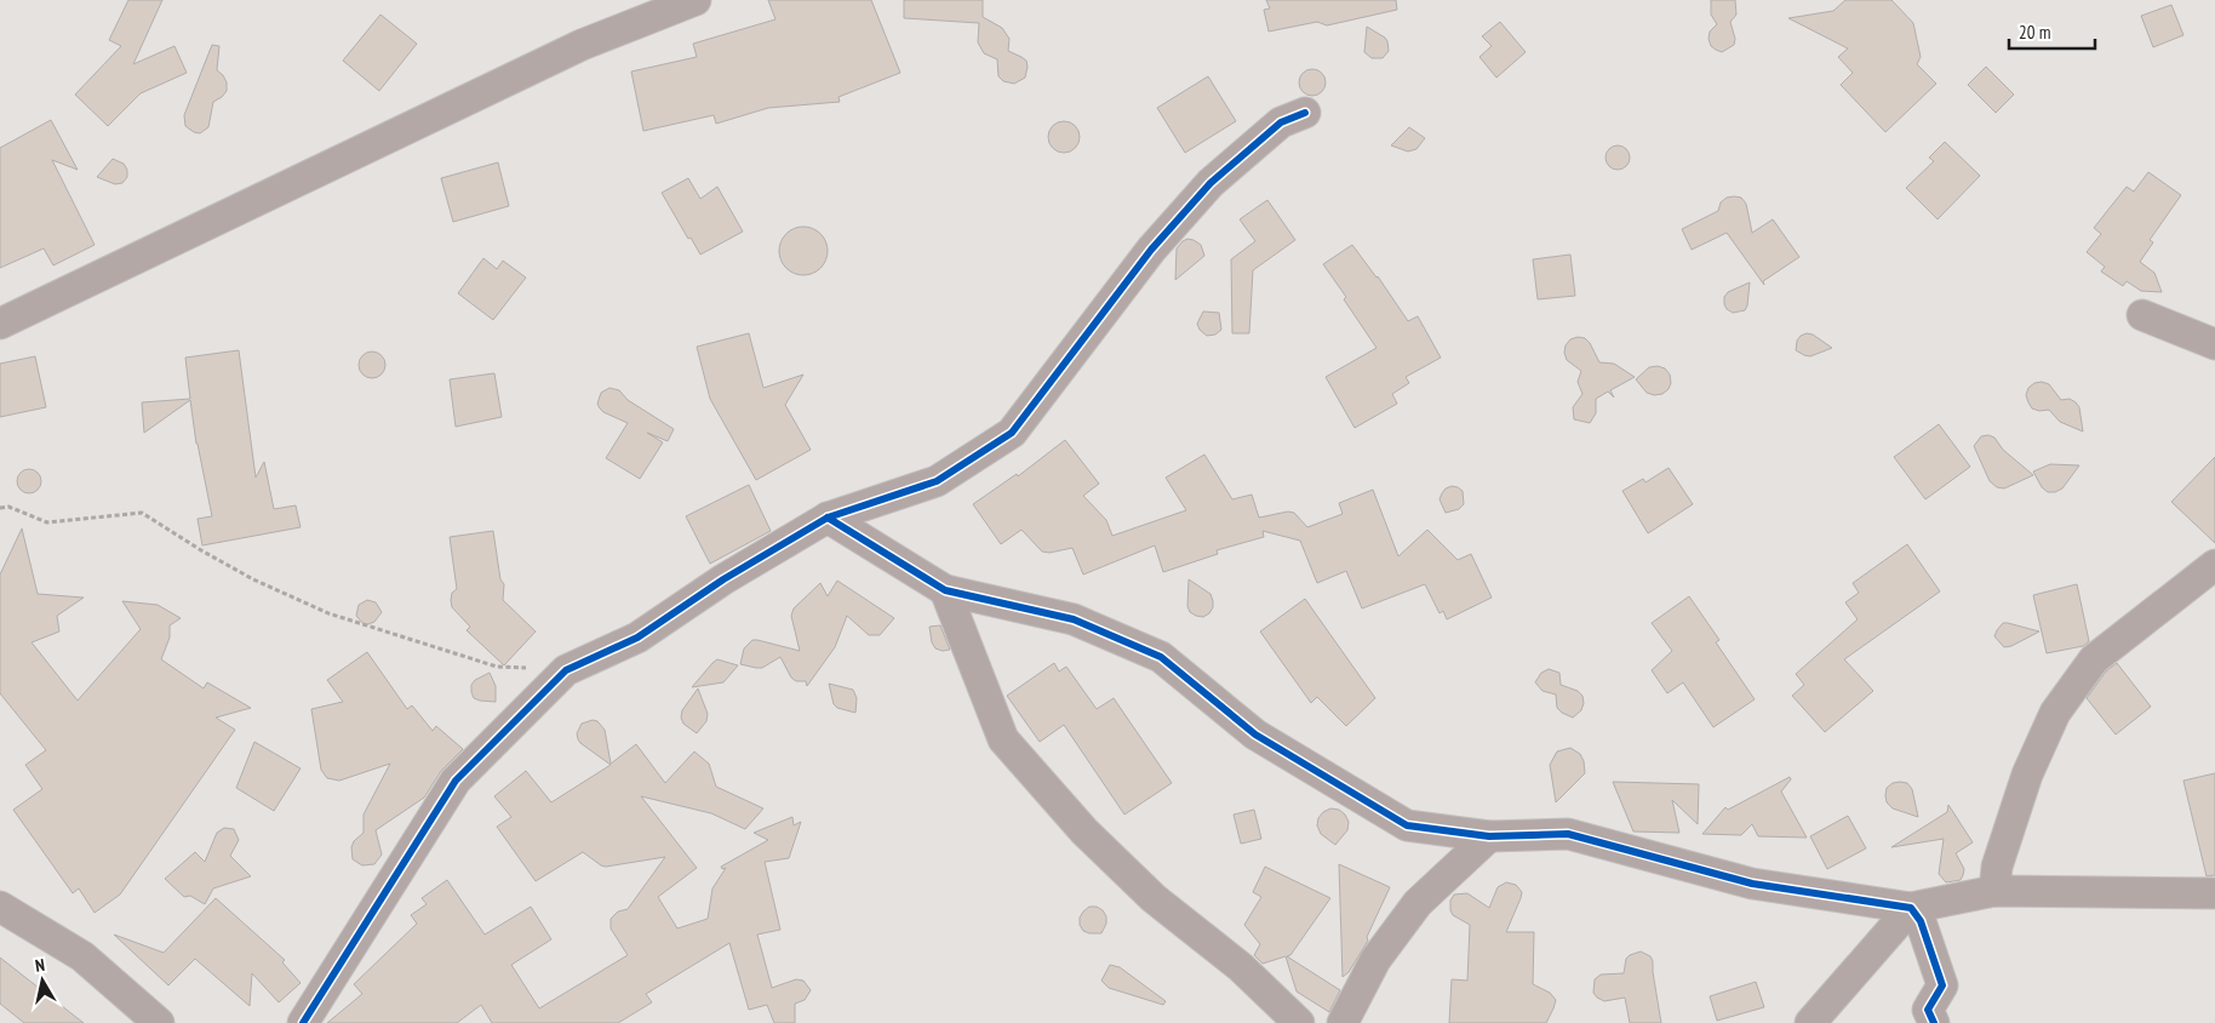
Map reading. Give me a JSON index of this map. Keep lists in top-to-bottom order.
{
  "scale_bar": "20 m",
  "north": "top"
}
